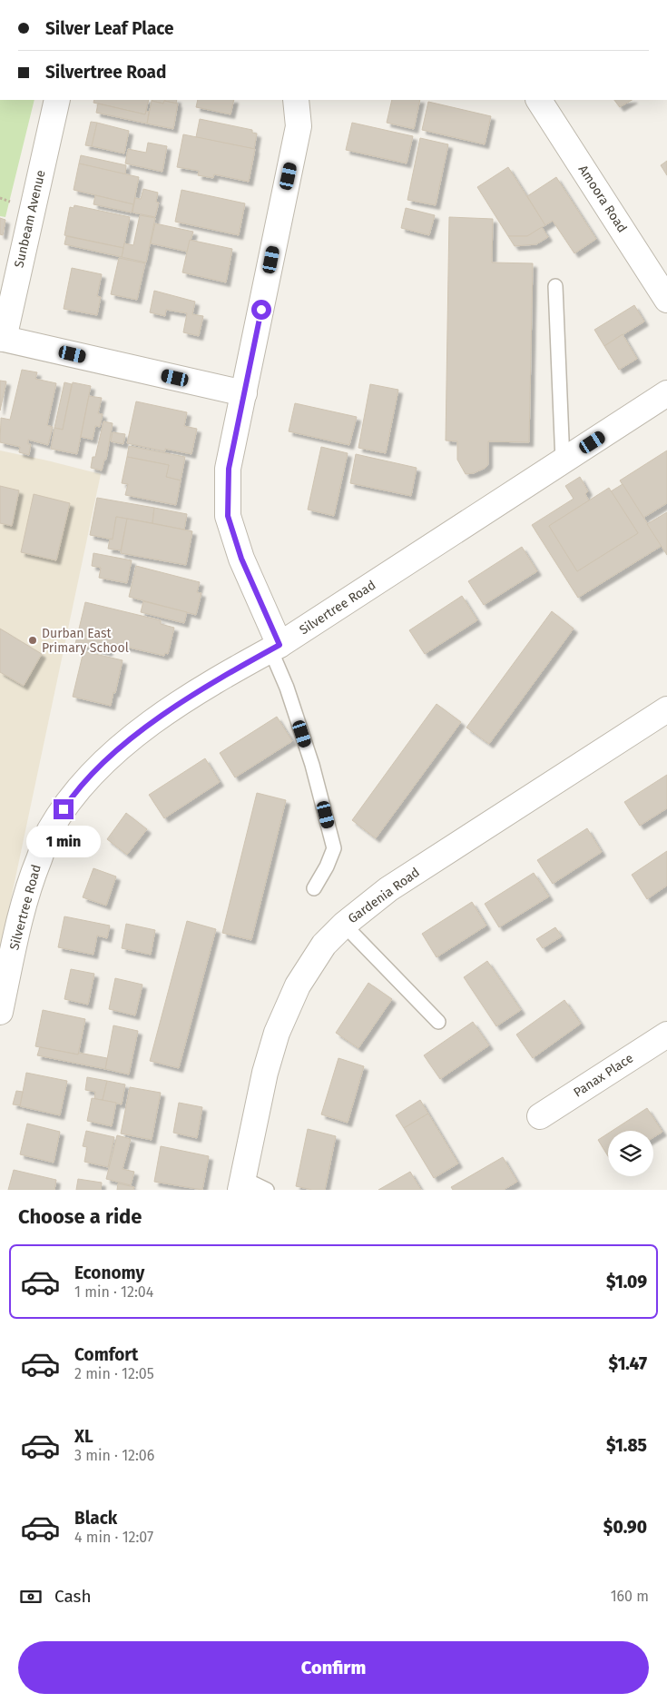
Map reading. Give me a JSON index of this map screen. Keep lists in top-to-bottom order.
{
  "streets": {
    "street": [
      "Amoora Road",
      "Sunbeam Avenue",
      "Silvertree Road",
      "Gardenia Road",
      "Panax Place"
    ]
  },
  "places": ["Durban East Primary School"],
  "page": {
    "banner": ["Silver Leaf Place", "Silvertree Road"],
    "bubble": "1 min",
    "heading": "Choose a ride",
    "list": [
      {
        "name": "Economy",
        "note": "1 min · 12:04",
        "value": "$1.09"
      },
      {
        "name": "Comfort",
        "note": "2 min · 12:05",
        "value": "$1.47"
      },
      {
        "name": "XL",
        "note": "3 min · 12:06",
        "value": "$1.85"
      },
      {
        "name": "Black",
        "note": "4 min · 12:07",
        "value": "$0.90"
      }
    ],
    "pay": ["Cash", "160 m"],
    "buttons": "Confirm"
  }
}
